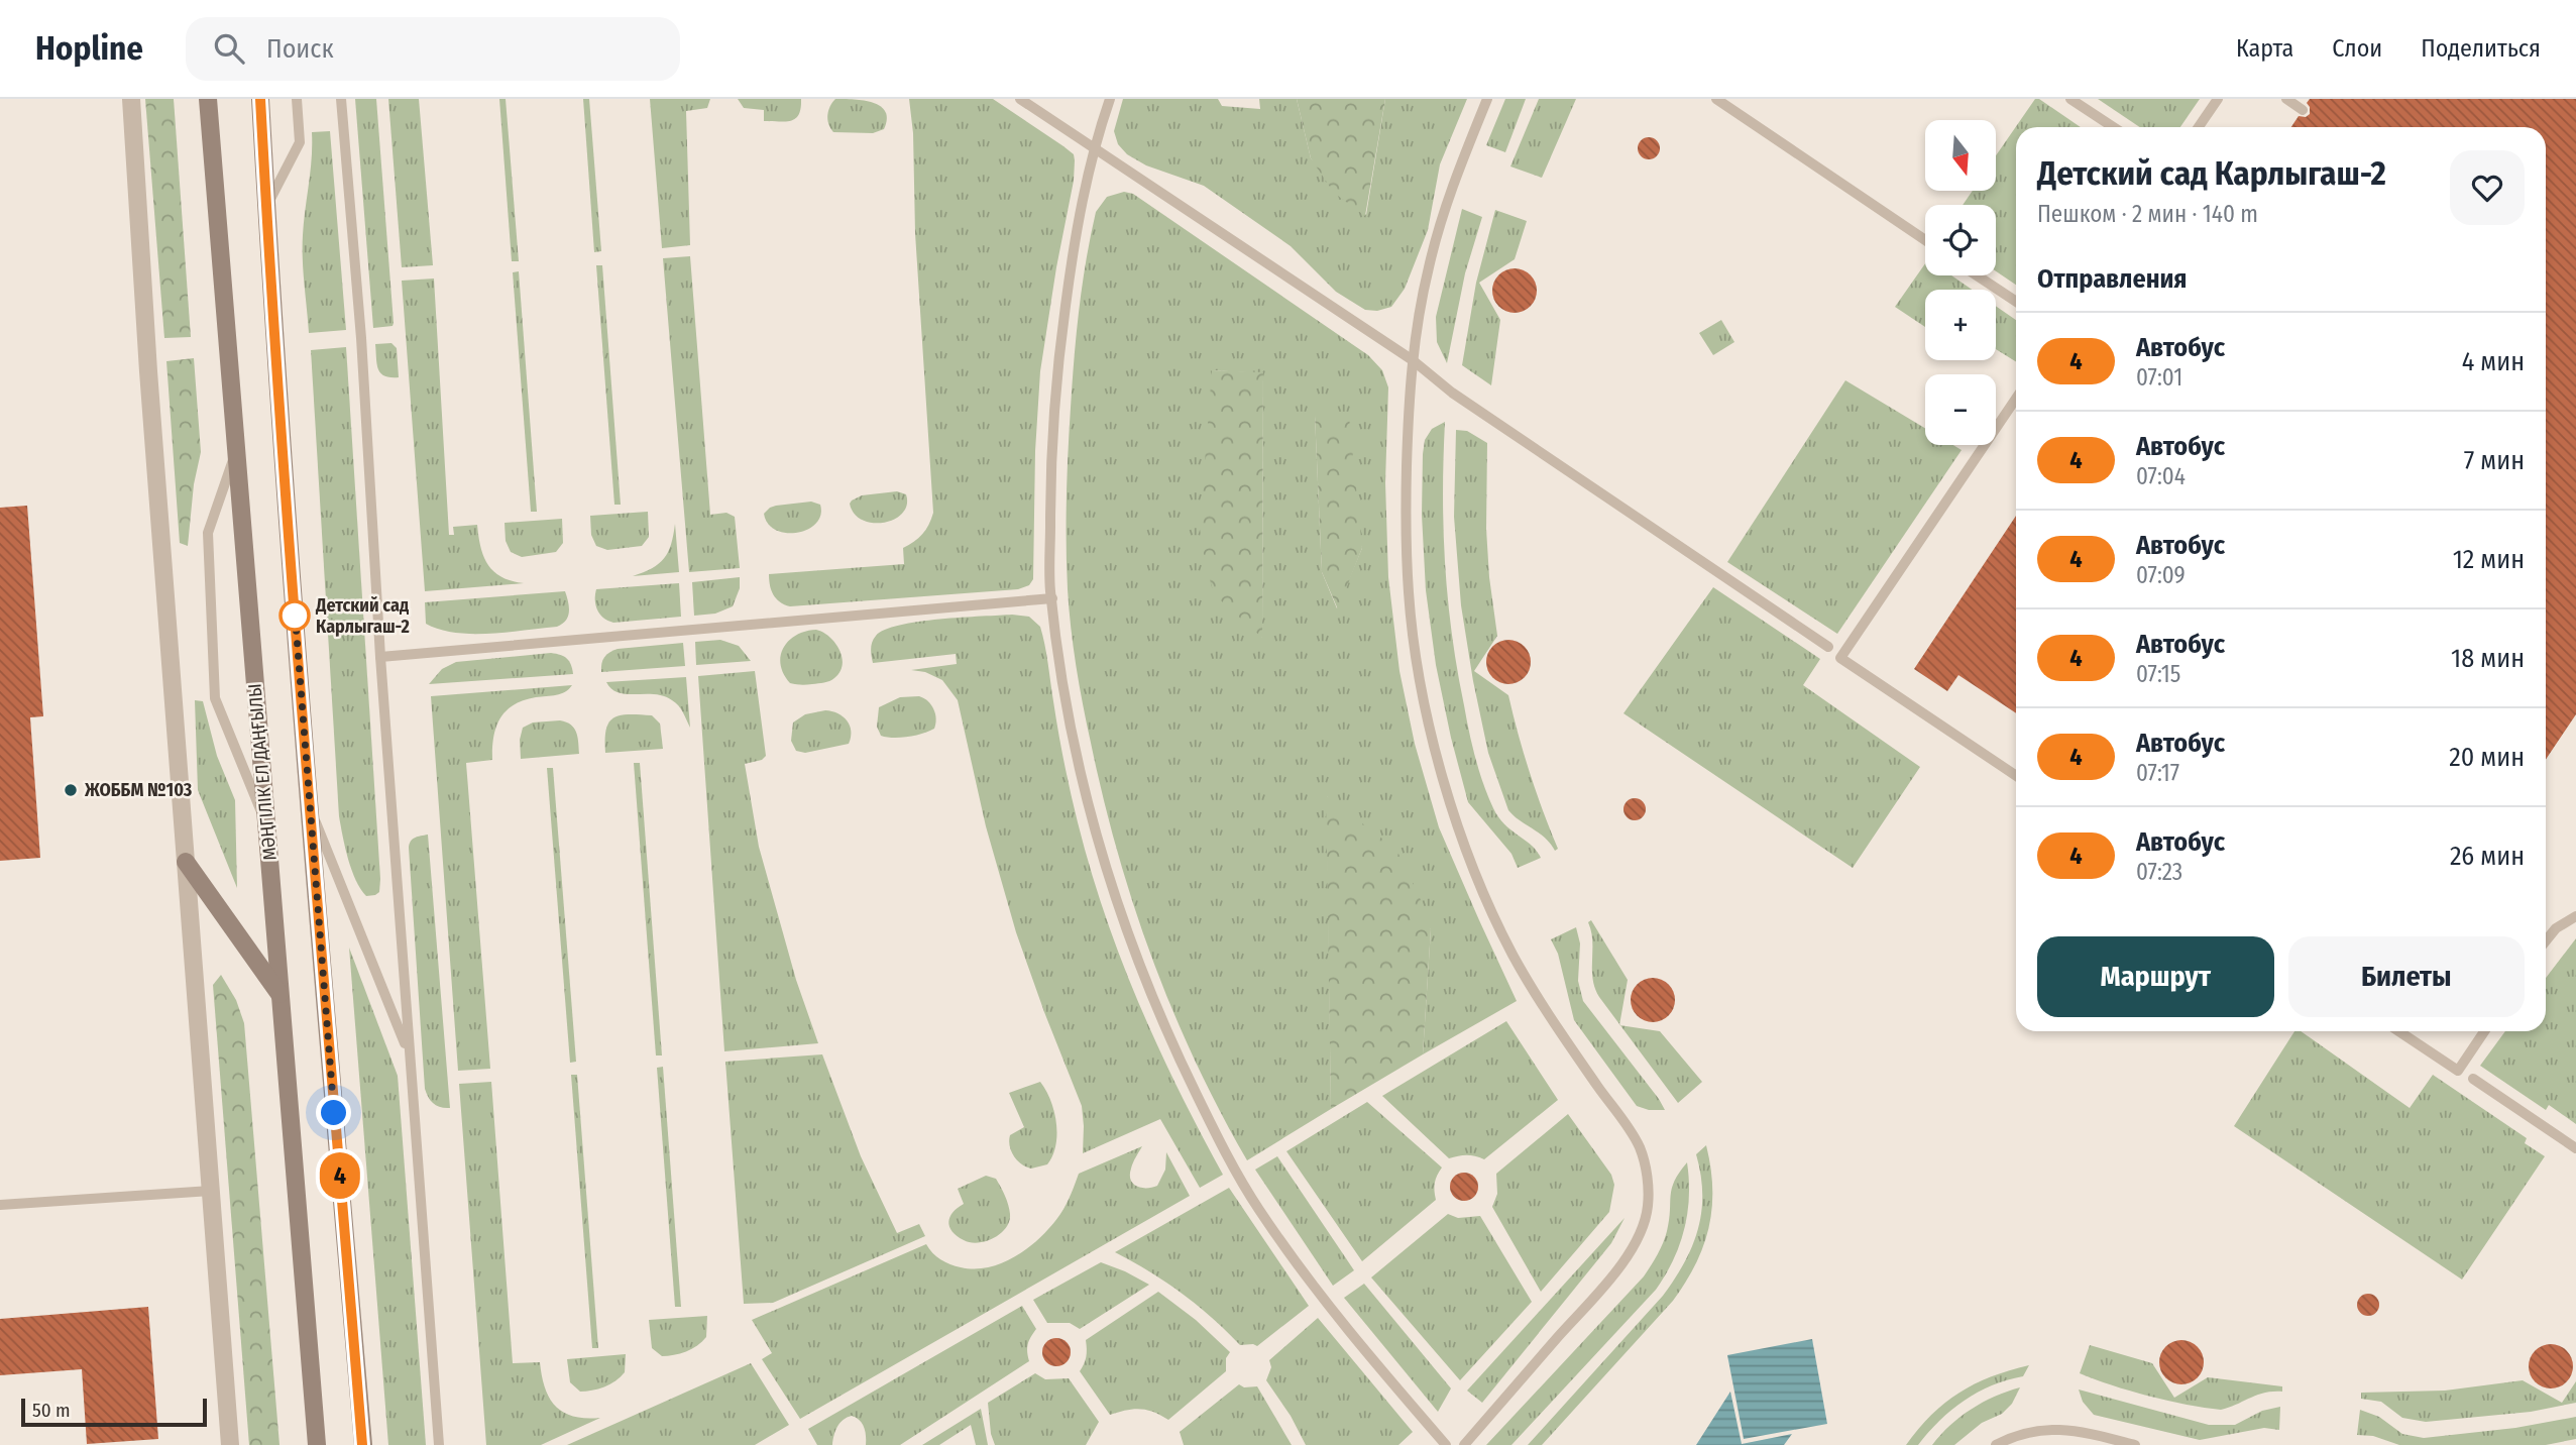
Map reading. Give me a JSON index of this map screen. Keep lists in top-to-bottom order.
{
  "streets": {
    "main road": ["МӘҢГІЛІК ЕЛ ДАҢҒЫЛЫ"]
  },
  "places": ["Детский сад Карлыгаш-2", "ЖОББМ №103"],
  "lines": ["bus line 4"],
  "scale_bar": "50 m",
  "north": "bottom",
  "page": {
    "header": "Hopline",
    "search": "Поиск",
    "nav": ["Карта", "Слои", "Поделиться"],
    "on_map": "4",
    "map_buttons": ["+", "−"],
    "heading": [
      ["Детский сад Карлыгаш-2", "Пешком · 2 мин · 140 m"],
      "Отправления"
    ],
    "list": [
      {
        "mark": "4",
        "name": "Автобус",
        "note": "07:01",
        "value": "4 мин"
      },
      {
        "mark": "4",
        "name": "Автобус",
        "note": "07:04",
        "value": "7 мин"
      },
      {
        "mark": "4",
        "name": "Автобус",
        "note": "07:09",
        "value": "12 мин"
      },
      {
        "mark": "4",
        "name": "Автобус",
        "note": "07:15",
        "value": "18 мин"
      },
      {
        "mark": "4",
        "name": "Автобус",
        "note": "07:17",
        "value": "20 мин"
      },
      {
        "mark": "4",
        "name": "Автобус",
        "note": "07:23",
        "value": "26 мин"
      }
    ],
    "buttons": ["Маршрут", "Билеты"],
    "scale": "50 m"
  }
}
